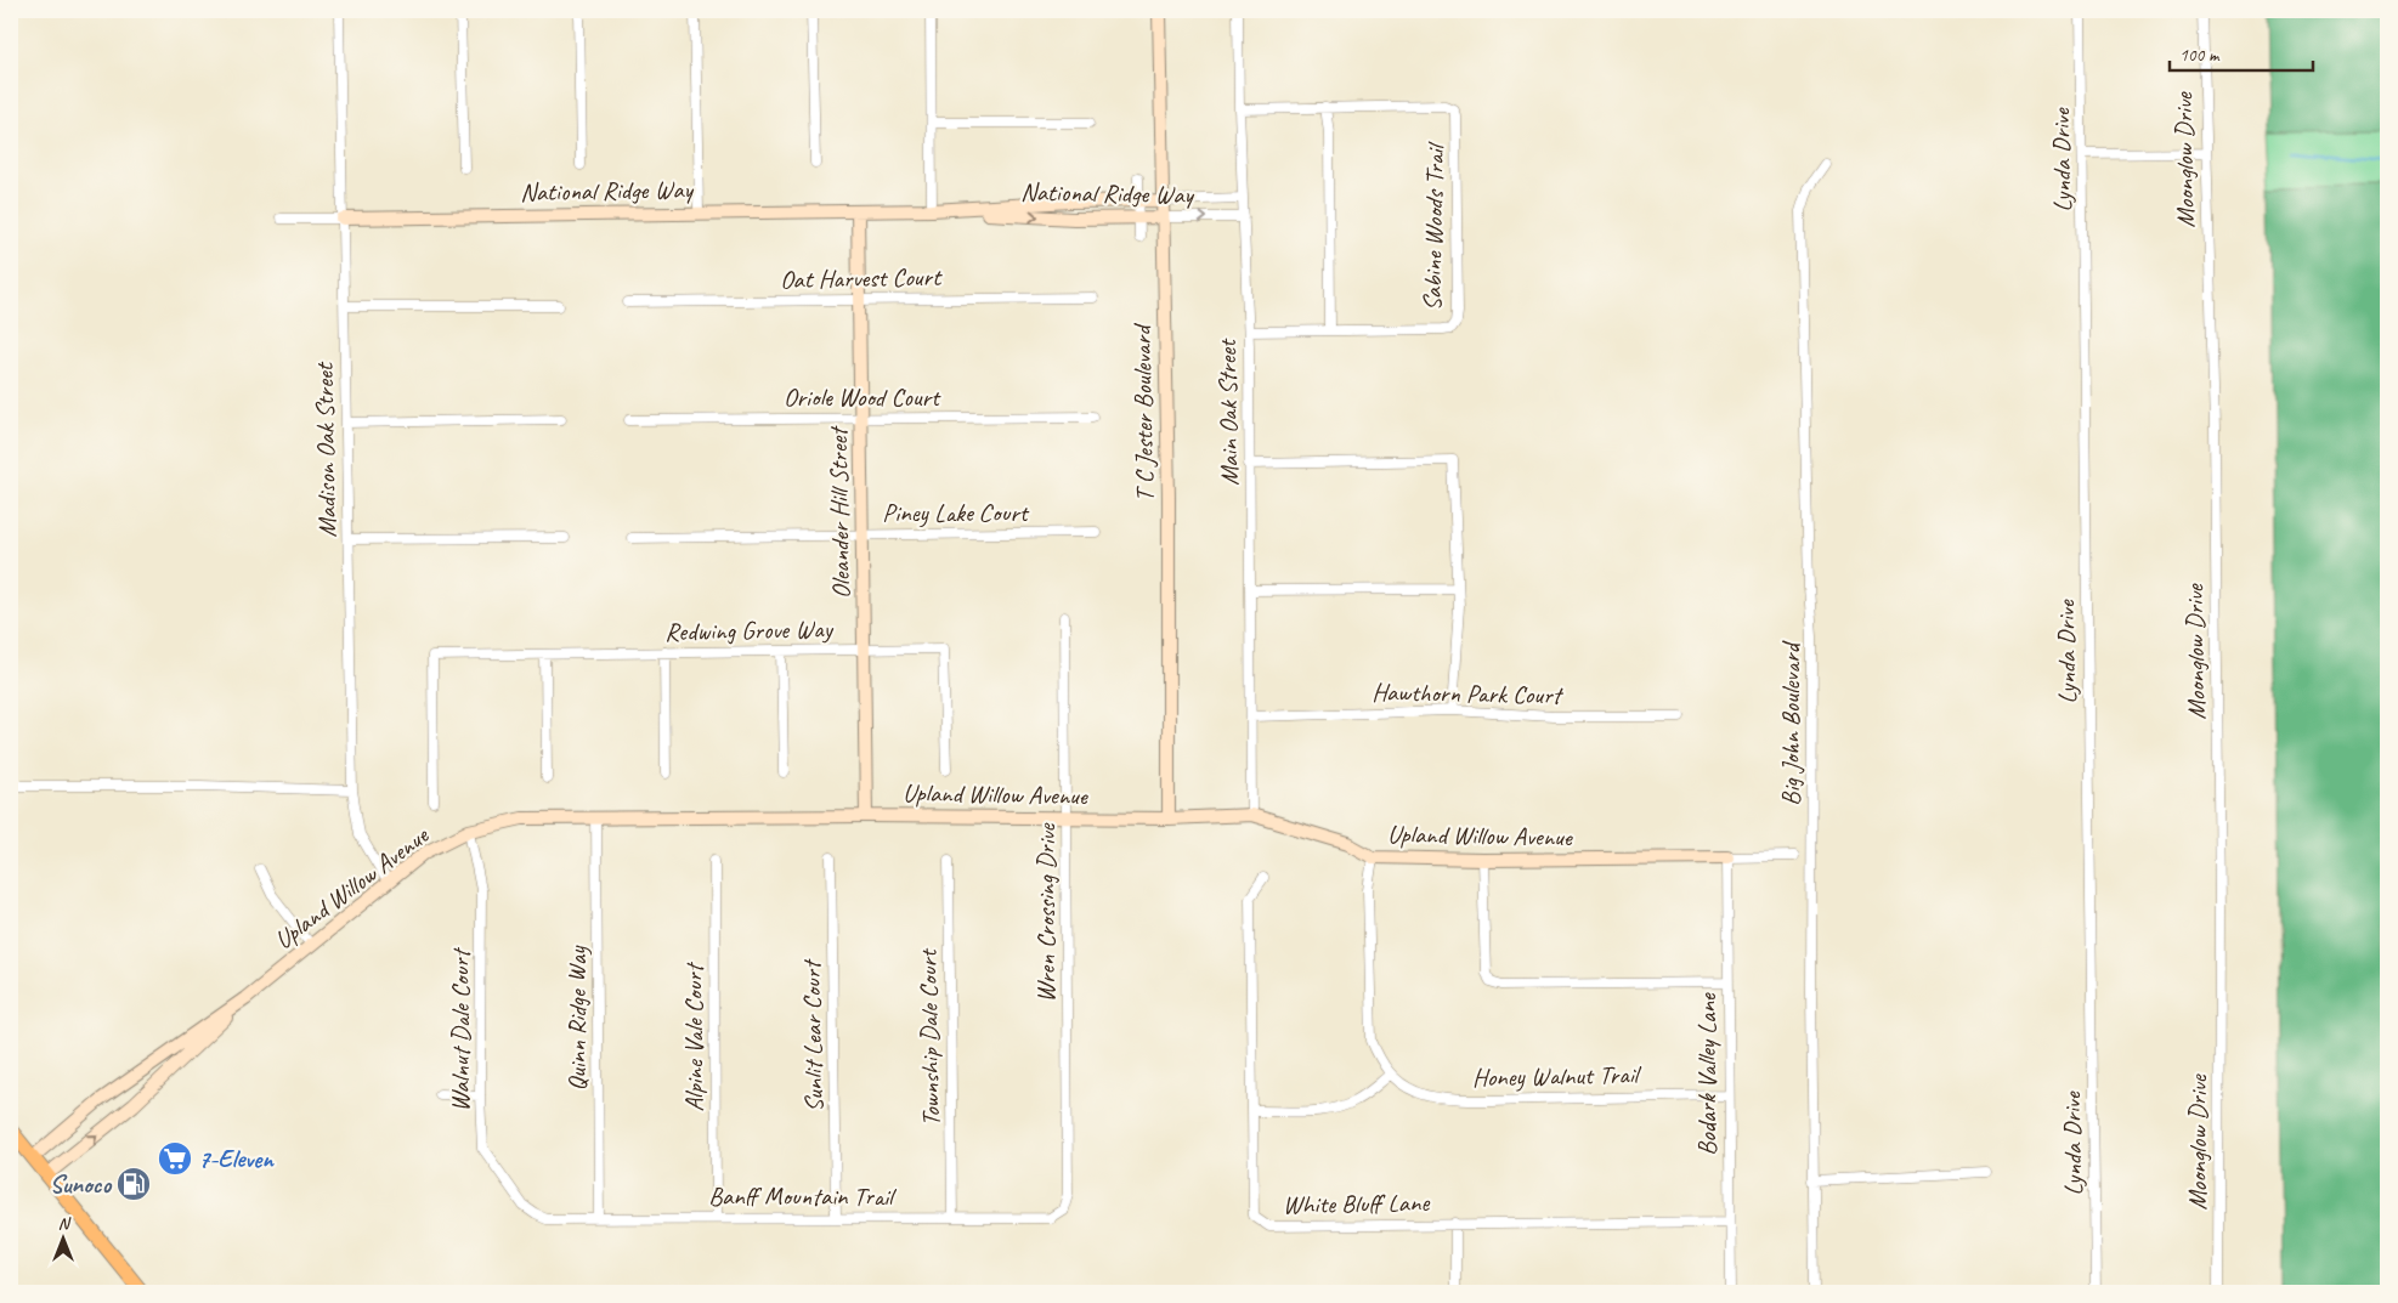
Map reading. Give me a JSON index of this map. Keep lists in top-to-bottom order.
{
  "streets": {
    "street": [
      "Lynda Drive",
      "Moonglow Drive",
      "National Ridge Way",
      "Sabine Woods Trail",
      "Oat Harvest Court",
      "Oriole Wood Court",
      "Main Oak Street",
      "T C Jester Boulevard",
      "Madison Oak Street",
      "Piney Lake Court",
      "Oleander Hill Street",
      "Redwing Grove Way",
      "Hawthorn Park Court",
      "Big John Boulevard",
      "Upland Willow Avenue",
      "Wren Crossing Drive",
      "Quinn Ridge Way",
      "Walnut Dale Court",
      "Sunlit Lear Court",
      "Alpine Vale Court",
      "Township Dale Court",
      "Bodark Valley Lane",
      "Honey Walnut Trail",
      "Banff Mountain Trail",
      "White Bluff Lane"
    ]
  },
  "crossings": [
    ["National Ridge Way", "Main Oak Street"],
    ["National Ridge Way", "T C Jester Boulevard"],
    ["National Ridge Way", "Madison Oak Street"],
    ["National Ridge Way", "Oleander Hill Street"],
    ["Sabine Woods Trail", "Main Oak Street"],
    ["Oat Harvest Court", "Oleander Hill Street"],
    ["Oriole Wood Court", "Oleander Hill Street"],
    ["Main Oak Street", "Hawthorn Park Court"],
    ["Main Oak Street", "Upland Willow Avenue"],
    ["T C Jester Boulevard", "Upland Willow Avenue"],
    ["Madison Oak Street", "Upland Willow Avenue"],
    ["Piney Lake Court", "Oleander Hill Street"],
    ["Oleander Hill Street", "Redwing Grove Way"],
    ["Oleander Hill Street", "Upland Willow Avenue"],
    ["Upland Willow Avenue", "Wren Crossing Drive"],
    ["Upland Willow Avenue", "Quinn Ridge Way"],
    ["Upland Willow Avenue", "Walnut Dale Court"],
    ["Upland Willow Avenue", "Bodark Valley Lane"],
    ["Wren Crossing Drive", "Banff Mountain Trail"],
    ["Quinn Ridge Way", "Banff Mountain Trail"],
    ["Walnut Dale Court", "Banff Mountain Trail"],
    ["Sunlit Lear Court", "Banff Mountain Trail"],
    ["Alpine Vale Court", "Banff Mountain Trail"],
    ["Township Dale Court", "Banff Mountain Trail"],
    ["Bodark Valley Lane", "Honey Walnut Trail"],
    ["Bodark Valley Lane", "White Bluff Lane"]
  ],
  "places": {
    "supermarket": ["7-Eleven"],
    "fuel station": ["Sunoco"]
  },
  "scale_bar": "100 m",
  "north": "top"
}
